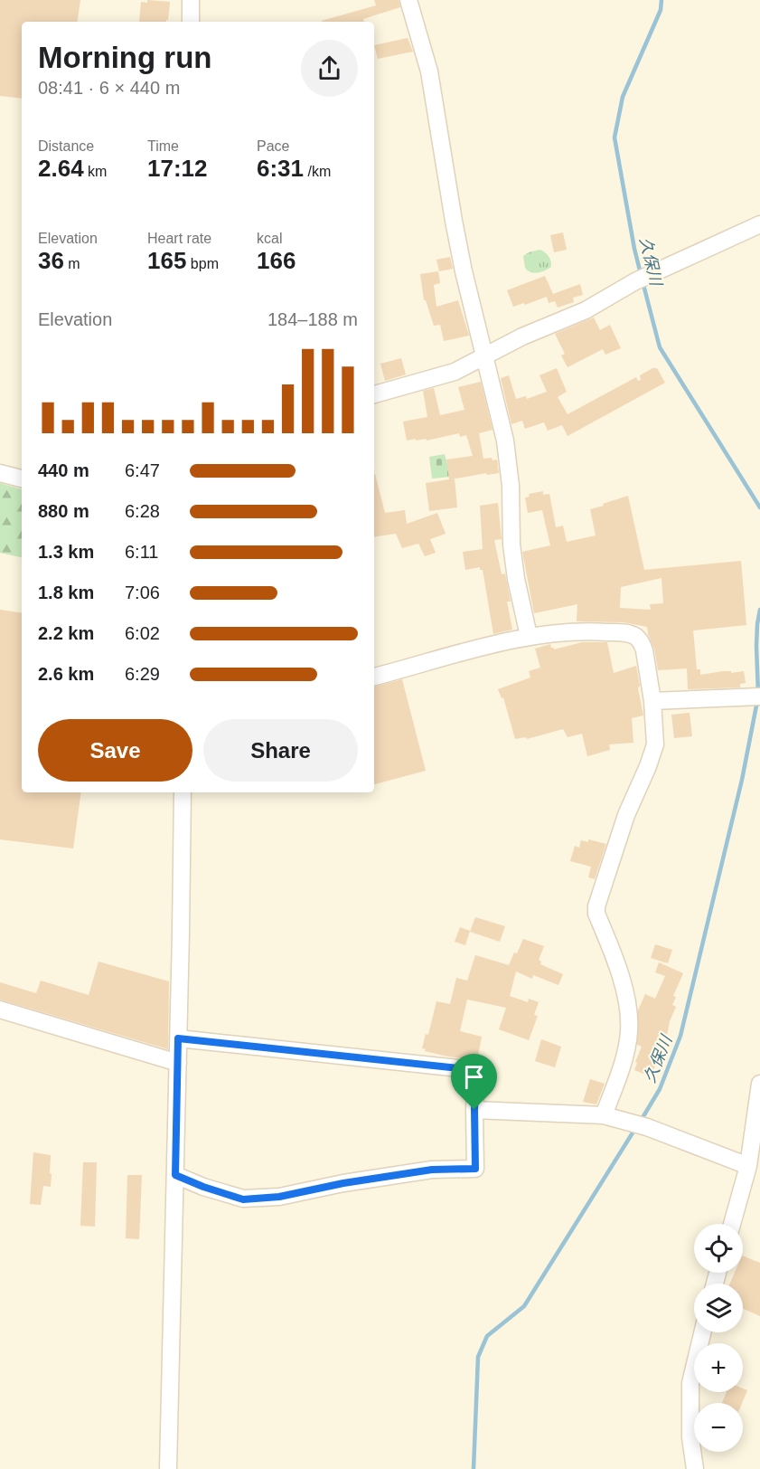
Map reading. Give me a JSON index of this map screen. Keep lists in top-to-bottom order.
{
  "water": ["久保川"],
  "page": {
    "heading": ["Morning run", "08:41 · 6 × 440 m"],
    "stats": [
      ["Distance", "2.64 km"],
      ["Time", "17:12"],
      ["Pace", "6:31 /km"],
      ["Elevation", "36 m"],
      ["Heart rate", "165 bpm"],
      ["kcal", "166"]
    ],
    "chart": ["Elevation", "184–188 m"],
    "list": [
      {
        "name": "440 m",
        "note": "6:47"
      },
      {
        "name": "880 m",
        "note": "6:28"
      },
      {
        "name": "1.3 km",
        "note": "6:11"
      },
      {
        "name": "1.8 km",
        "note": "7:06"
      },
      {
        "name": "2.2 km",
        "note": "6:02"
      },
      {
        "name": "2.6 km",
        "note": "6:29"
      }
    ],
    "buttons": ["Save", "Share"],
    "map_buttons": ["+", "−"]
  }
}
